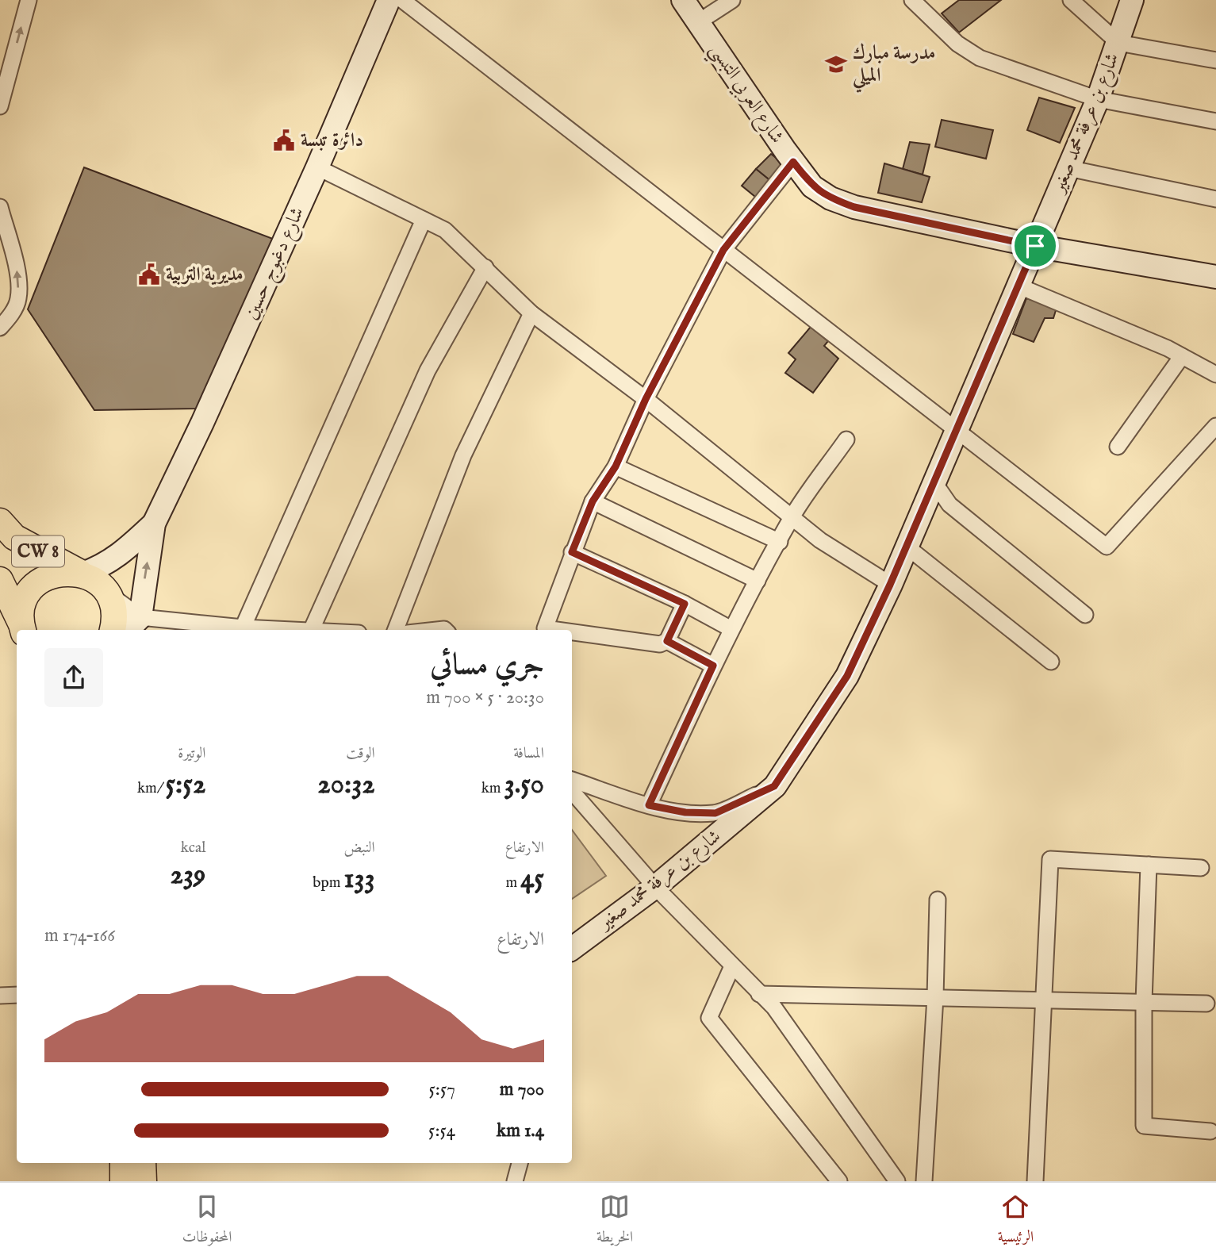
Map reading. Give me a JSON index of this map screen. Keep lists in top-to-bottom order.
{
  "streets": {
    "main road": ["CW 8"],
    "street": ["شارع العربي التبسي", "شارع بن عرفة محمد صغير", "شارع دغبوج حسين"]
  },
  "crossings": [
    ["شارع العربي التبسي", "شارع بن عرفة محمد صغير"]
  ],
  "places": {
    "school or university": ["مدرسة مبارك الميلي"],
    "public building": ["دائرة تبسة", "مديرية التربية"]
  },
  "page": {
    "heading": ["جري مسائي", "20:30 · 5 × 700 m"],
    "stats": [
      ["المسافة", "3.50 km"],
      ["الوقت", "20:32"],
      ["الوتيرة", "5:52 /km"],
      ["الارتفاع", "45 m"],
      ["النبض", "133 bpm"],
      ["kcal", "239"]
    ],
    "chart": ["الارتفاع", "166–174 m"],
    "list": [
      {
        "name": "700 m",
        "note": "5:57"
      },
      {
        "name": "1.4 km",
        "note": "5:54"
      }
    ],
    "tabs": ["الرئيسية", "الخريطة", "المحفوظات"]
  }
}
